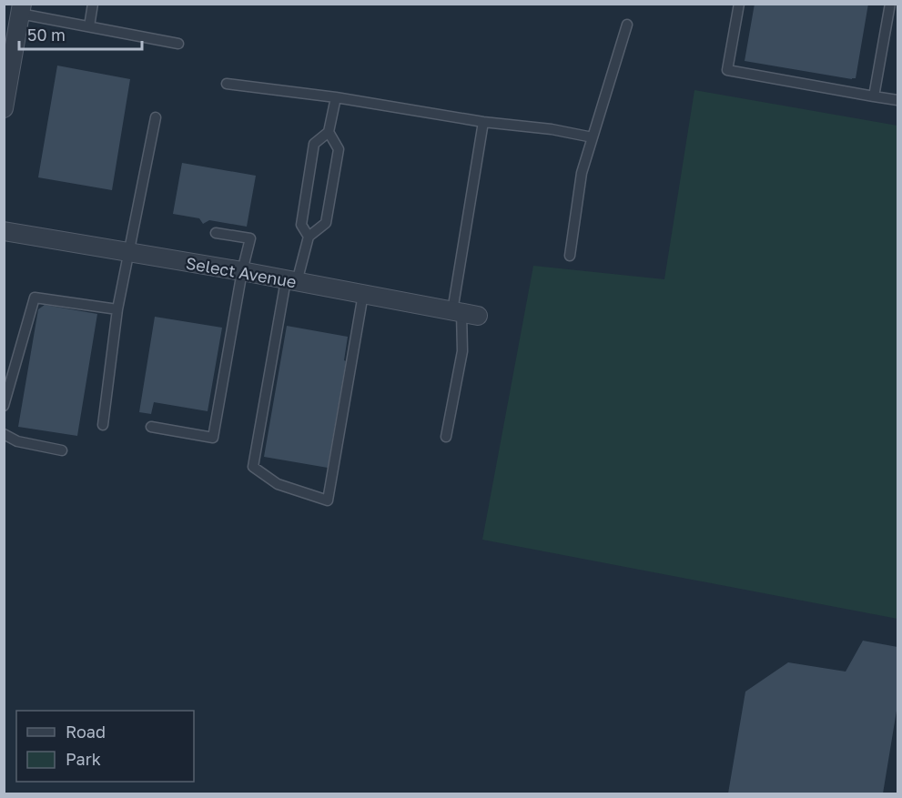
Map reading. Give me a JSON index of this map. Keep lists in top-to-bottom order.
{
  "streets": {
    "street": ["Select Avenue"]
  },
  "legend": ["Road", "Park"],
  "scale_bar": "50 m"
}
